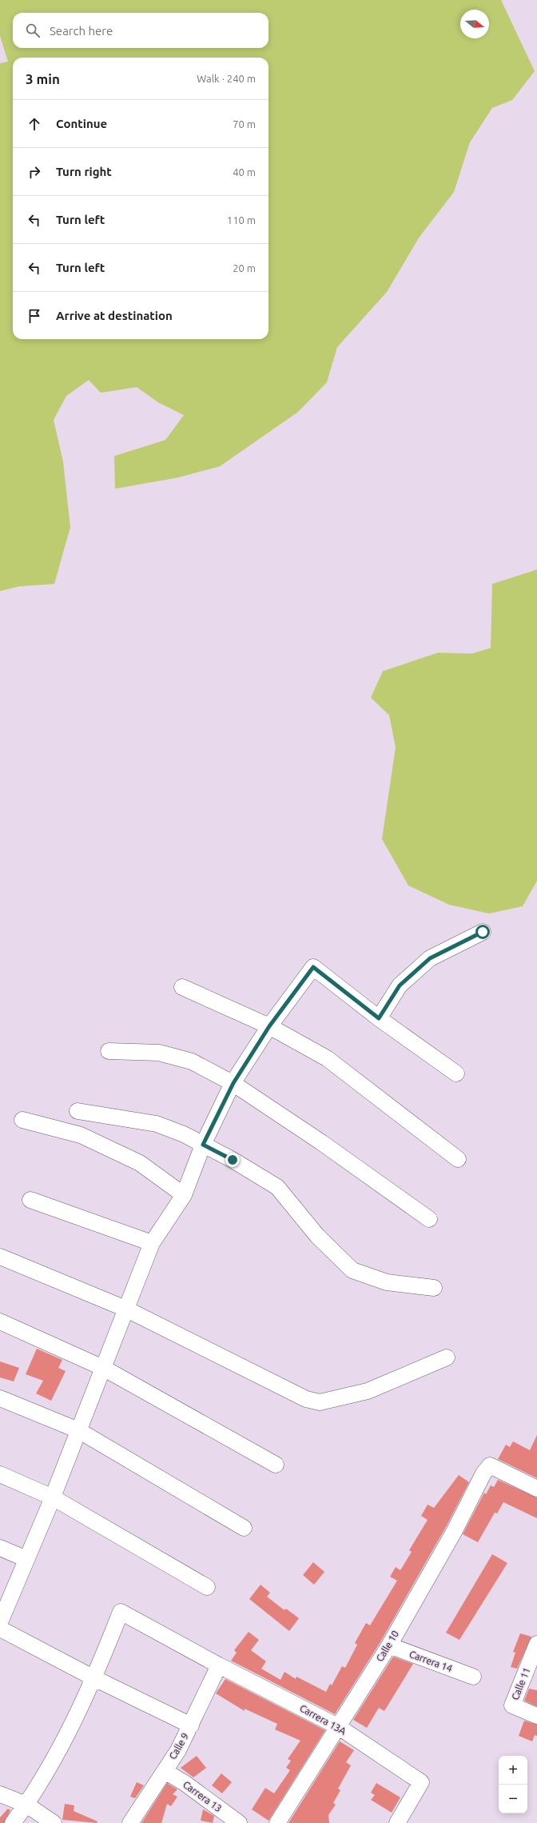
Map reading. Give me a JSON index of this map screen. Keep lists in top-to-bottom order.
{
  "streets": {
    "street": [
      "Calle 10",
      "Carrera 14",
      "Calle 11",
      "Carrera 13A",
      "Calle 9",
      "Carrera 13"
    ]
  },
  "crossings": [
    ["Calle 10", "Carrera 14"],
    ["Calle 10", "Carrera 13A"],
    ["Carrera 13A", "Calle 9"],
    ["Calle 9", "Carrera 13"]
  ],
  "north": "right",
  "page": {
    "search": "Search here",
    "heading": ["3 min", "Walk · 240 m"],
    "list": [
      ["Continue", "70 m"],
      ["Turn right", "40 m"],
      ["Turn left", "110 m"],
      ["Turn left", "20 m"],
      "Arrive at destination"
    ],
    "map_buttons": ["+", "−"]
  }
}
